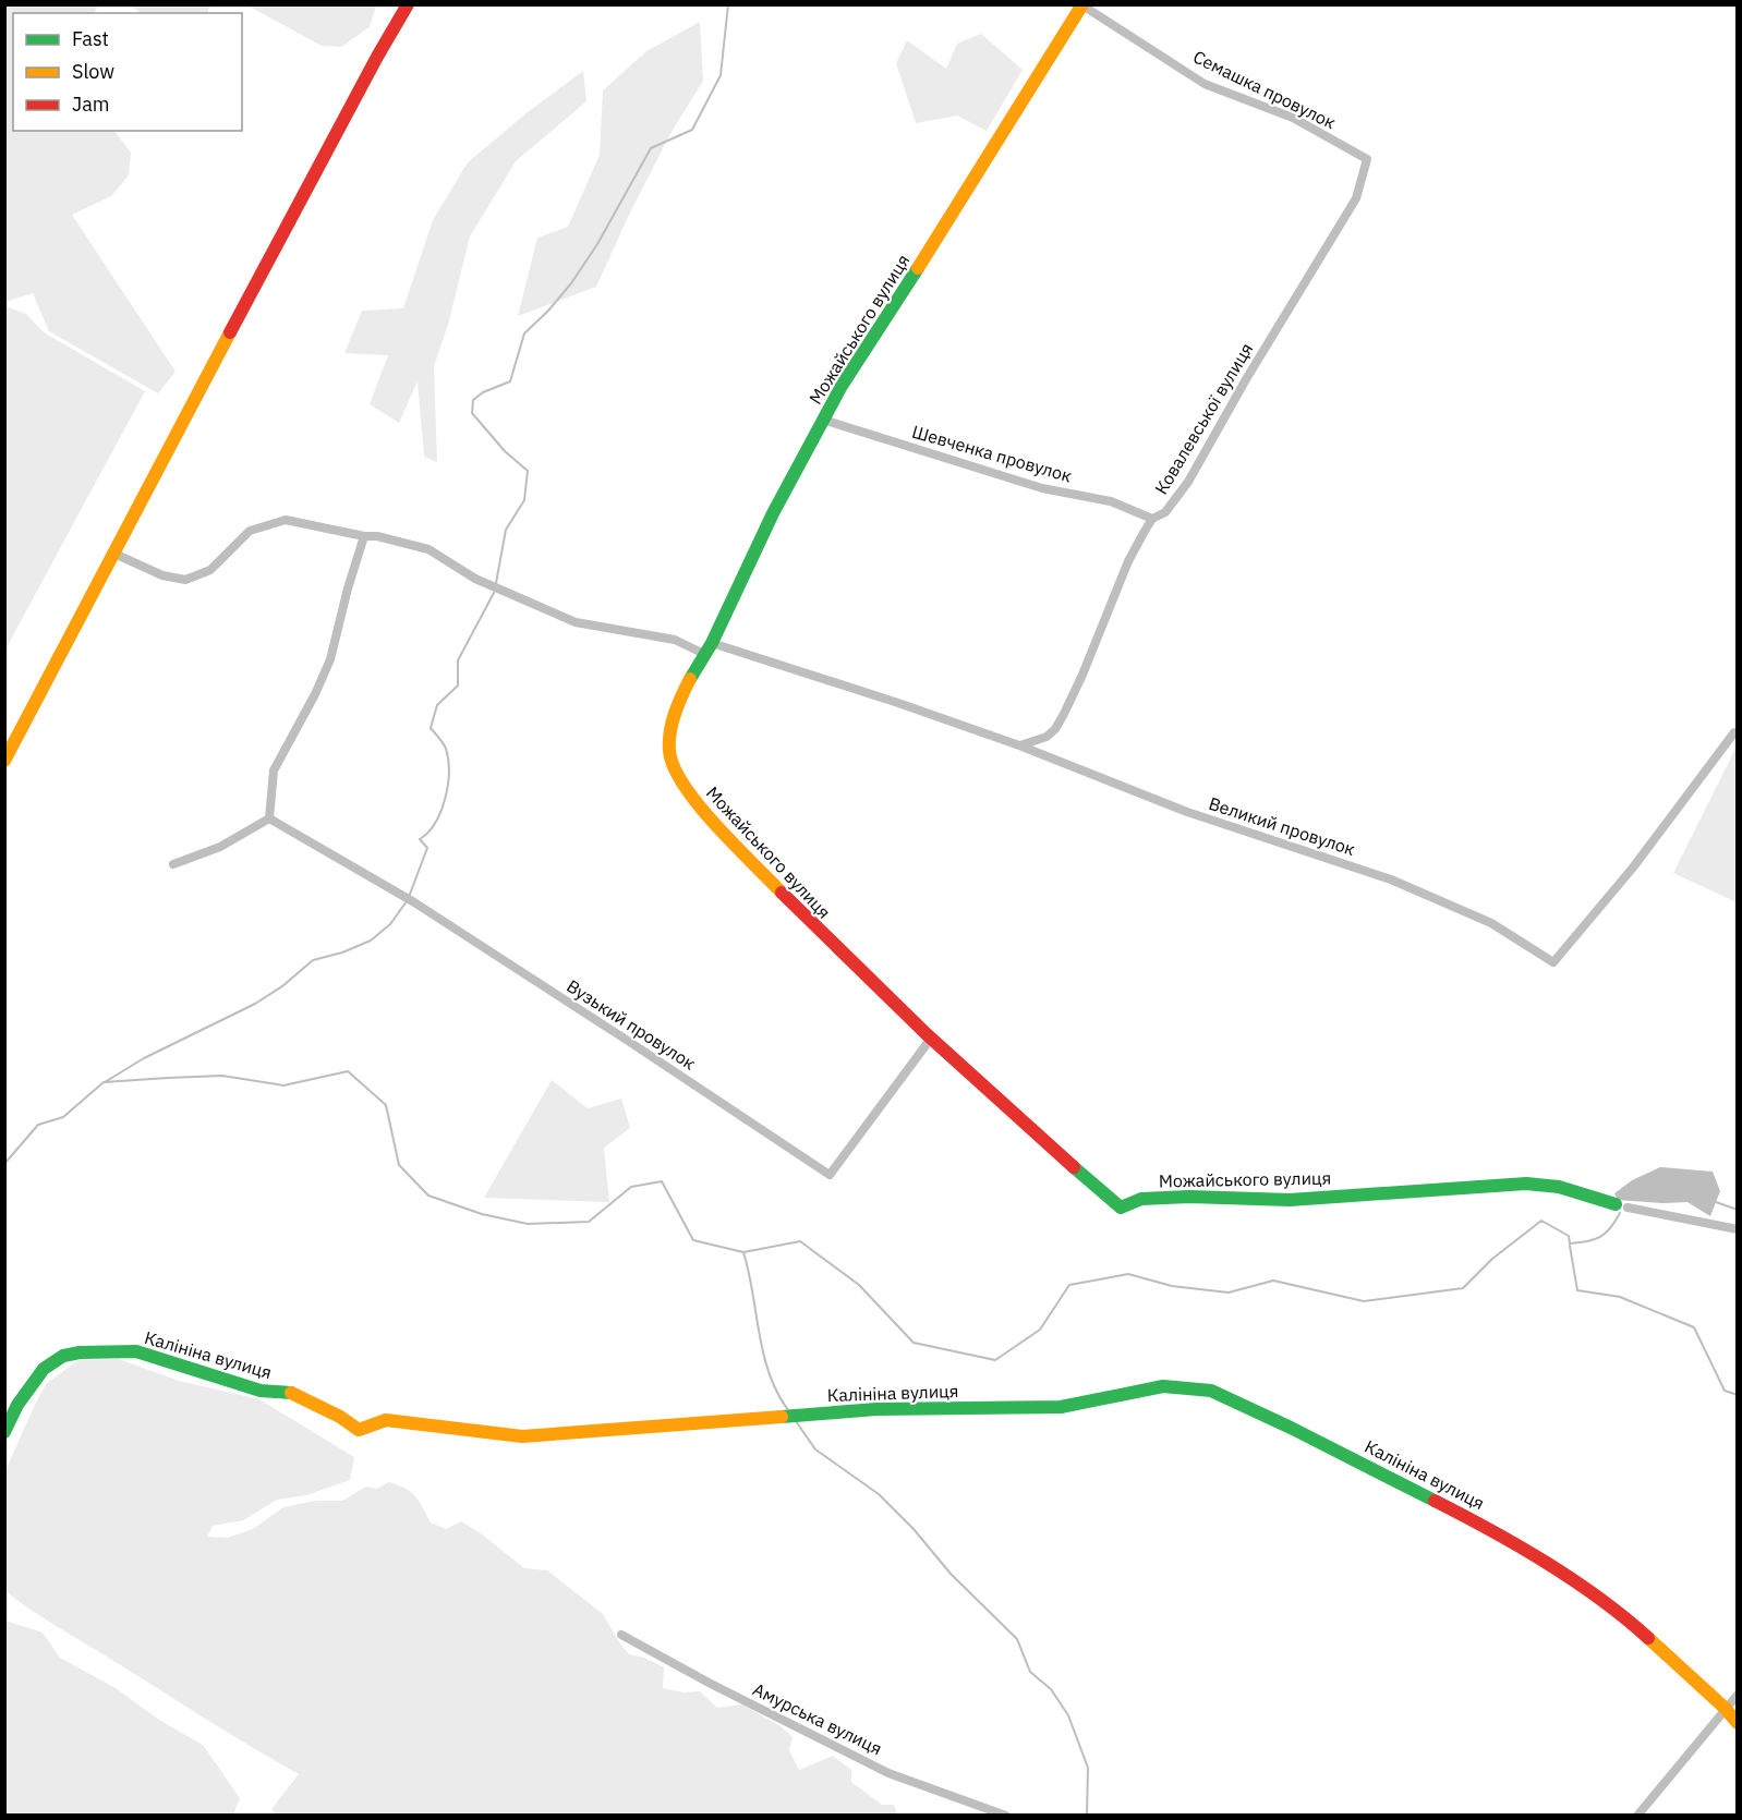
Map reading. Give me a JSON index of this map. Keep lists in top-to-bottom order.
{
  "streets": {
    "street": [
      "Семашка провулок",
      "Можайського вулиця",
      "Ковалевської вулиця",
      "Шевченка провулок",
      "Великий провулок",
      "Вузький провулок",
      "Калініна вулиця",
      "Амурська вулиця"
    ]
  },
  "crossings": [
    ["Семашка провулок", "Можайського вулиця"],
    ["Семашка провулок", "Ковалевської вулиця"],
    ["Можайського вулиця", "Шевченка провулок"],
    ["Можайського вулиця", "Великий провулок"],
    ["Можайського вулиця", "Вузький провулок"],
    ["Ковалевської вулиця", "Шевченка провулок"],
    ["Ковалевської вулиця", "Великий провулок"]
  ],
  "legend": ["Fast", "Slow", "Jam"]
}
